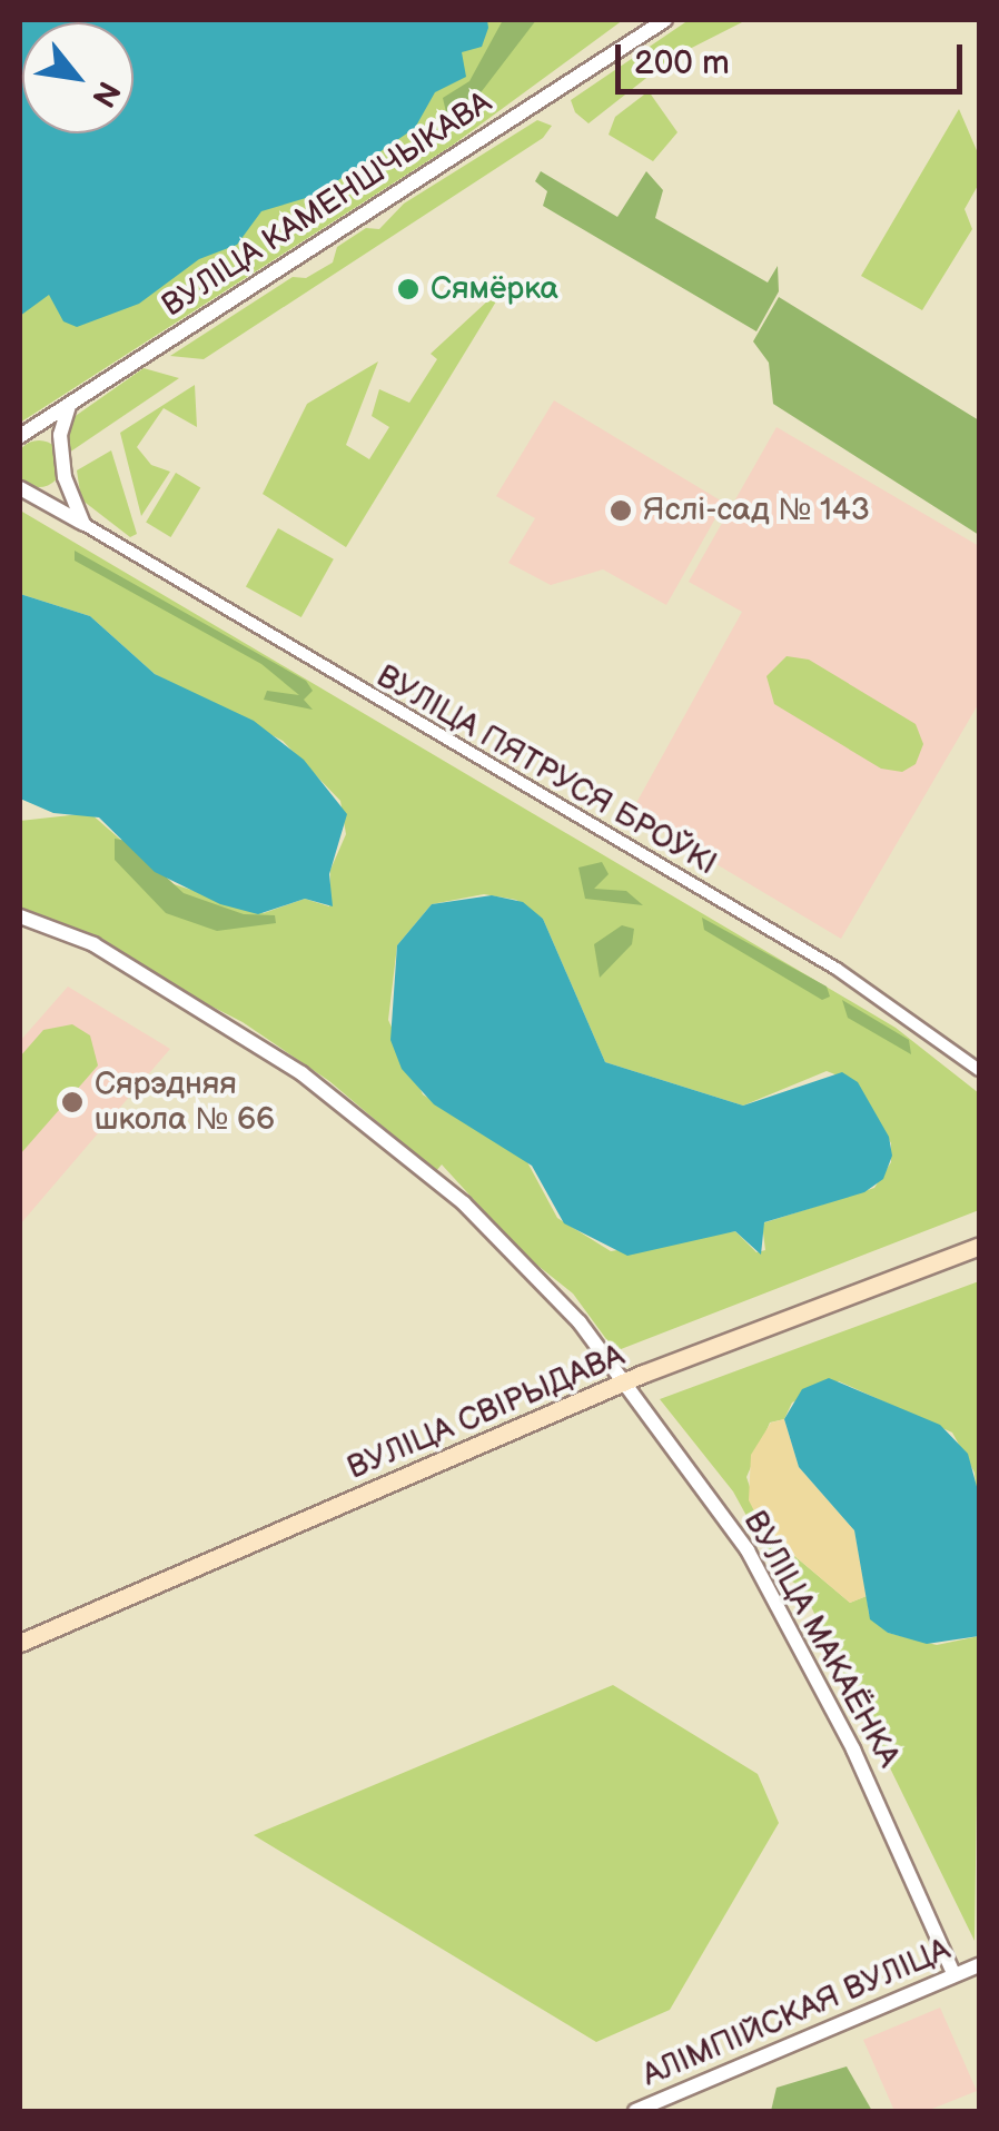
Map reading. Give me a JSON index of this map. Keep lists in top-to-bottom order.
{
  "streets": {
    "main road": ["ВУЛІЦА СВІРЫДАВА"],
    "street": [
      "ВУЛІЦА КАМЕНШЧЫКАВА",
      "ВУЛІЦА ПЯТРУСЯ БРОЎКІ",
      "ВУЛІЦА МАКАЁНКА",
      "АЛІМПІЙСКАЯ ВУЛІЦА"
    ]
  },
  "crossings": [
    ["ВУЛІЦА СВІРЫДАВА", "ВУЛІЦА МАКАЁНКА"],
    ["ВУЛІЦА МАКАЁНКА", "АЛІМПІЙСКАЯ ВУЛІЦА"]
  ],
  "places": ["Сямёрка", "Яслі-сад № 143", "Сярэдняя школа № 66"],
  "scale_bar": "200 m",
  "north": "bottom right"
}
